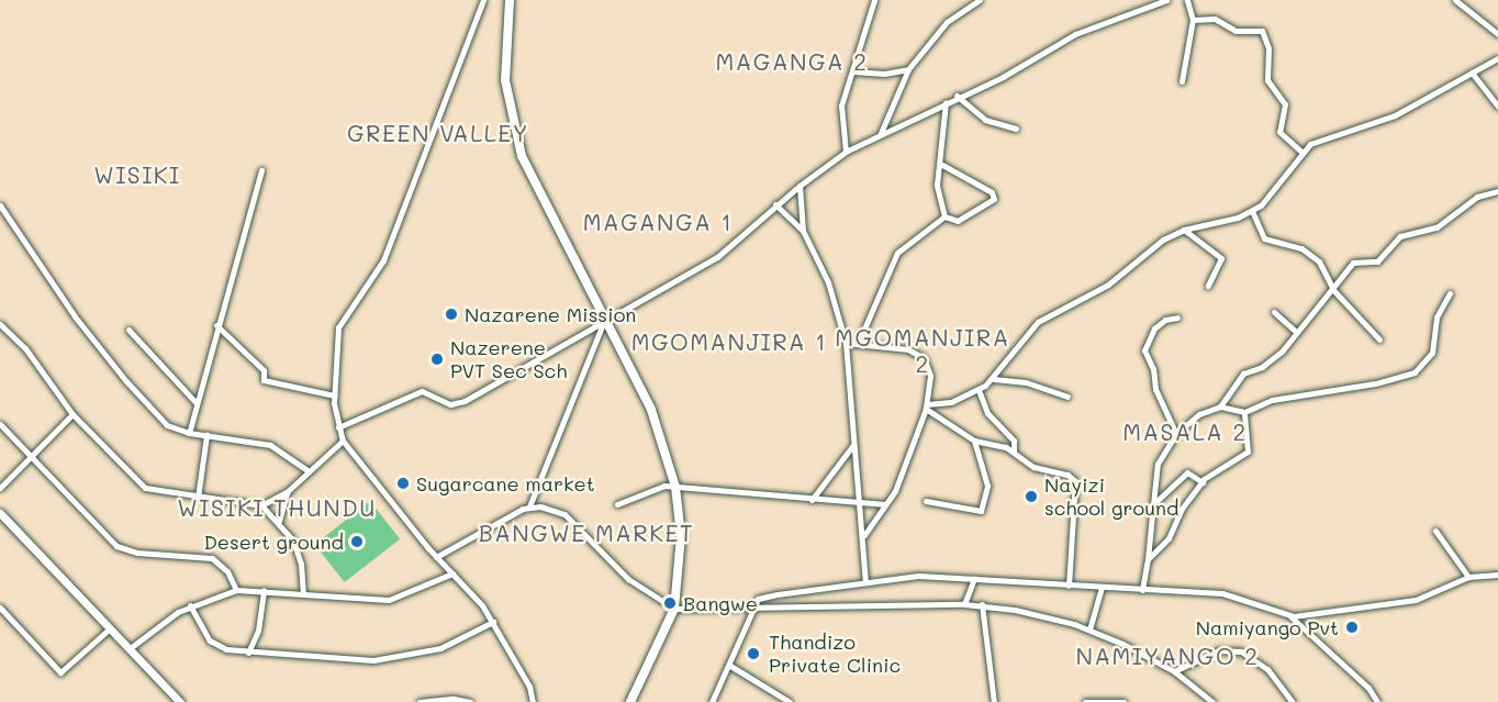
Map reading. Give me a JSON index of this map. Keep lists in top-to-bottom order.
{
  "districts": [
    "MAGANGA 2",
    "GREEN VALLEY",
    "WISIKI",
    "MAGANGA 1",
    "MGOMANJIRA 2",
    "MGOMANJIRA 1",
    "MASALA 2",
    "WISIKI THUNDU",
    "BANGWE MARKET",
    "NAMIYANGO 2"
  ],
  "places": [
    "Nazarene Mission",
    "Nazerene PVT Sec Sch",
    "Sugarcane market",
    "Nayizi school ground",
    "Desert ground",
    "Bangwe",
    "Namiyango Pvt",
    "Thandizo Private Clinic"
  ]
}
